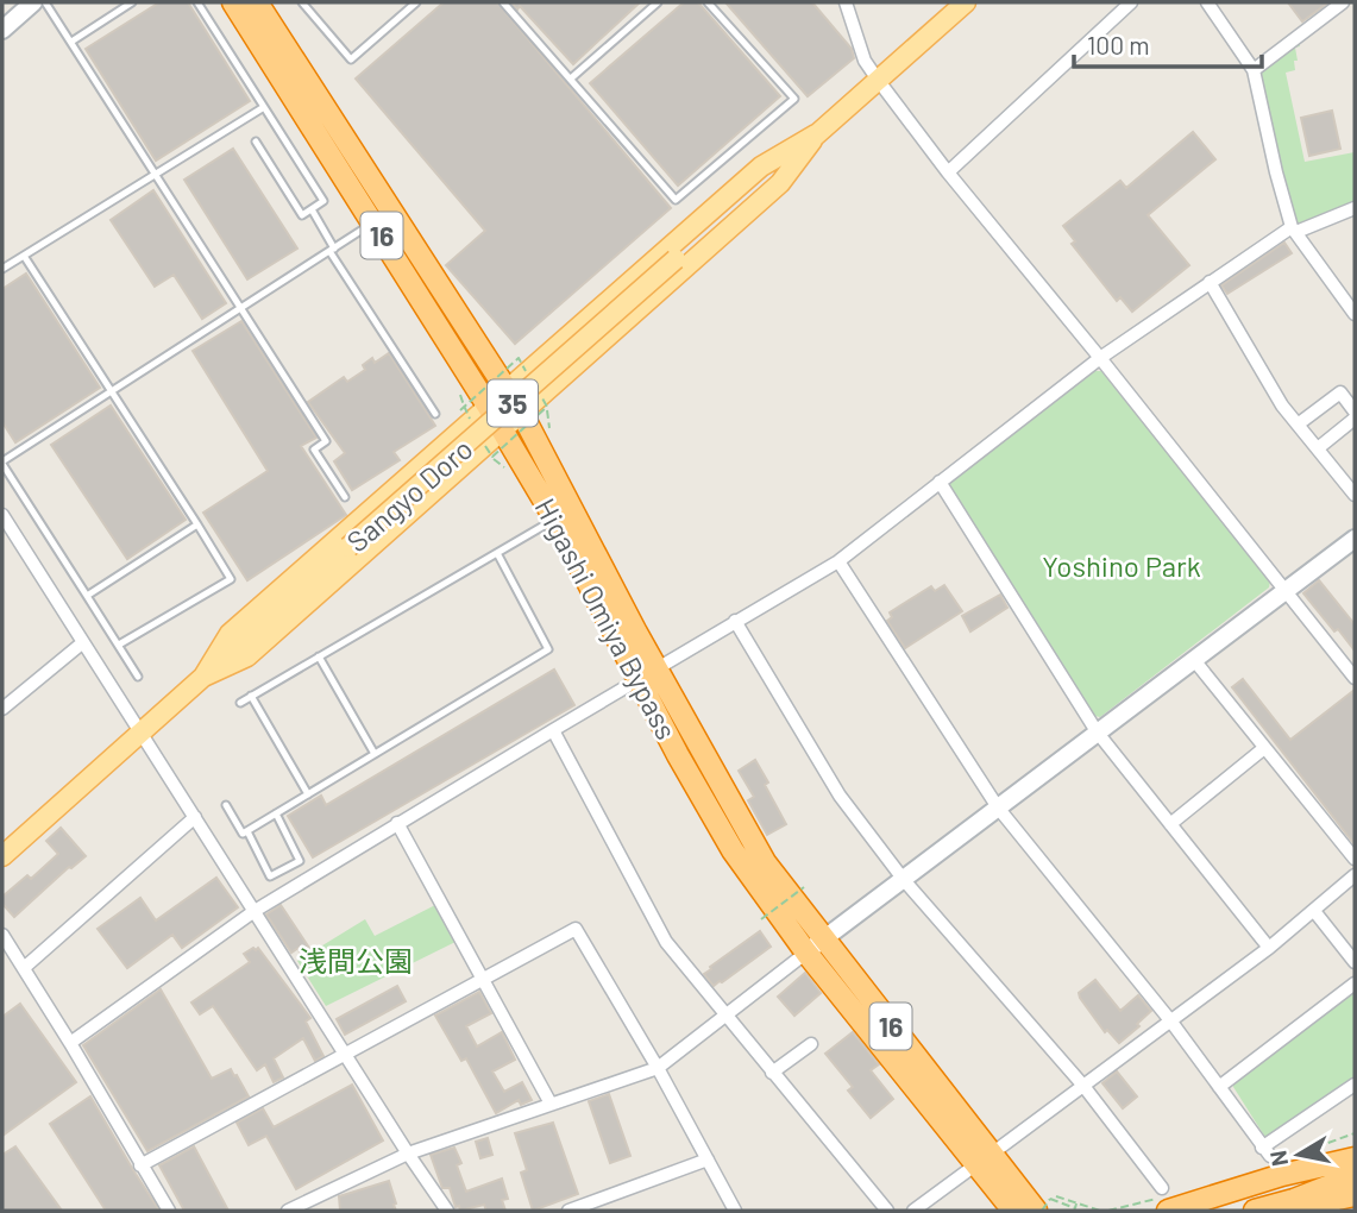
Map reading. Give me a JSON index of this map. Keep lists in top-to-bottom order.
{
  "streets": {
    "highway": ["16", "Higashi Omiya Bypass"],
    "main road": ["35", "Sangyo Doro"]
  },
  "crossings": [
    ["35", "Sangyo Doro"],
    ["35", "Higashi Omiya Bypass"]
  ],
  "parks": ["Yoshino Park", "浅間公園"],
  "scale_bar": "100 m",
  "north": "left"
}
